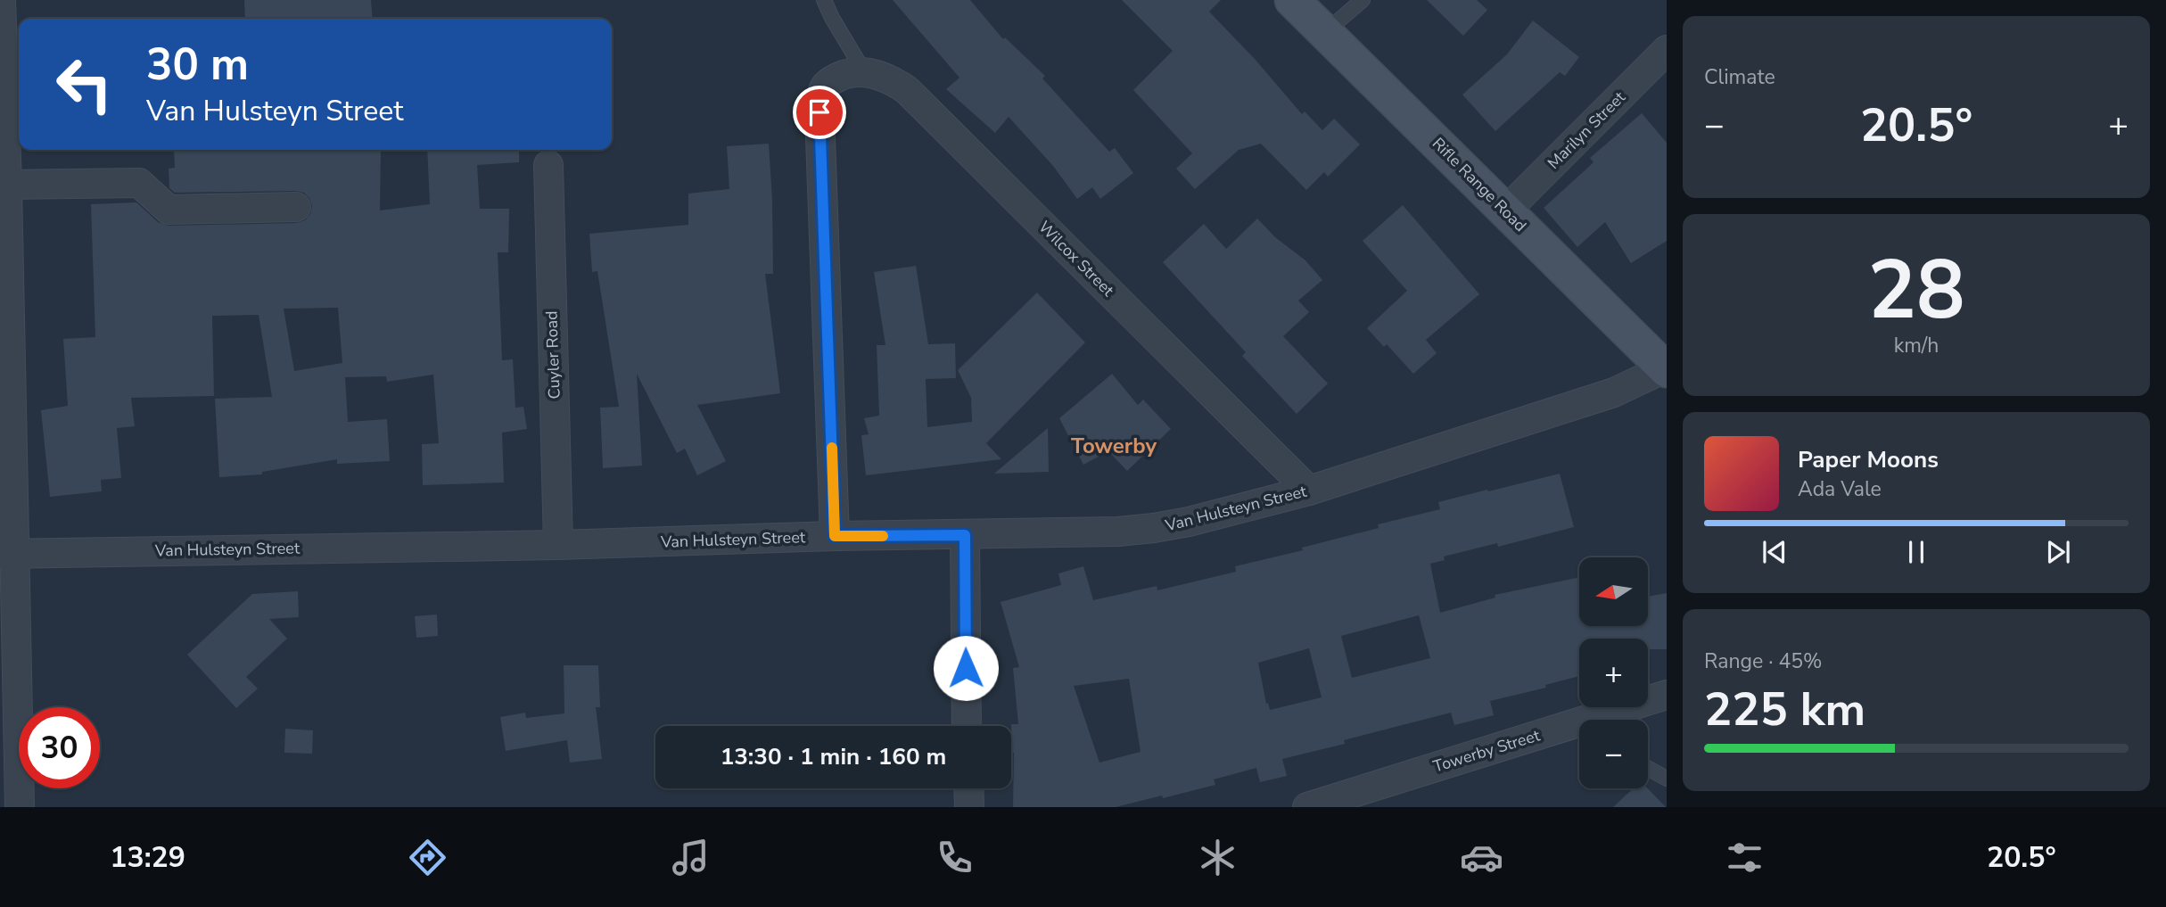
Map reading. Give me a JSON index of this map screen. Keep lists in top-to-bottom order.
{
  "streets": {
    "main road": ["Rifle Range Road"],
    "street": [
      "Marilyn Street",
      "Wilcox Street",
      "Cuyler Road",
      "Van Hulsteyn Street",
      "Towerby Street"
    ]
  },
  "crossings": [
    ["Marilyn Street", "Rifle Range Road"],
    ["Rifle Range Road", "Van Hulsteyn Street"],
    ["Wilcox Street", "Van Hulsteyn Street"],
    ["Cuyler Road", "Van Hulsteyn Street"]
  ],
  "districts": ["Towerby"],
  "north": "left",
  "page": {
    "tile": [
      "Climate",
      ["28", "km/h"],
      ["Range · 45%", "225 km"]
    ],
    "turn": ["30 m", "Van Hulsteyn Street"],
    "heat": ["−", "20.5°", "+"],
    "song": ["Paper Moons", "Ada Vale"],
    "map_buttons": ["+", "−"],
    "limit": "30",
    "trip": "13:30 · 1 min · 160 m",
    "tabs": ["13:29", "20.5°"]
  }
}
